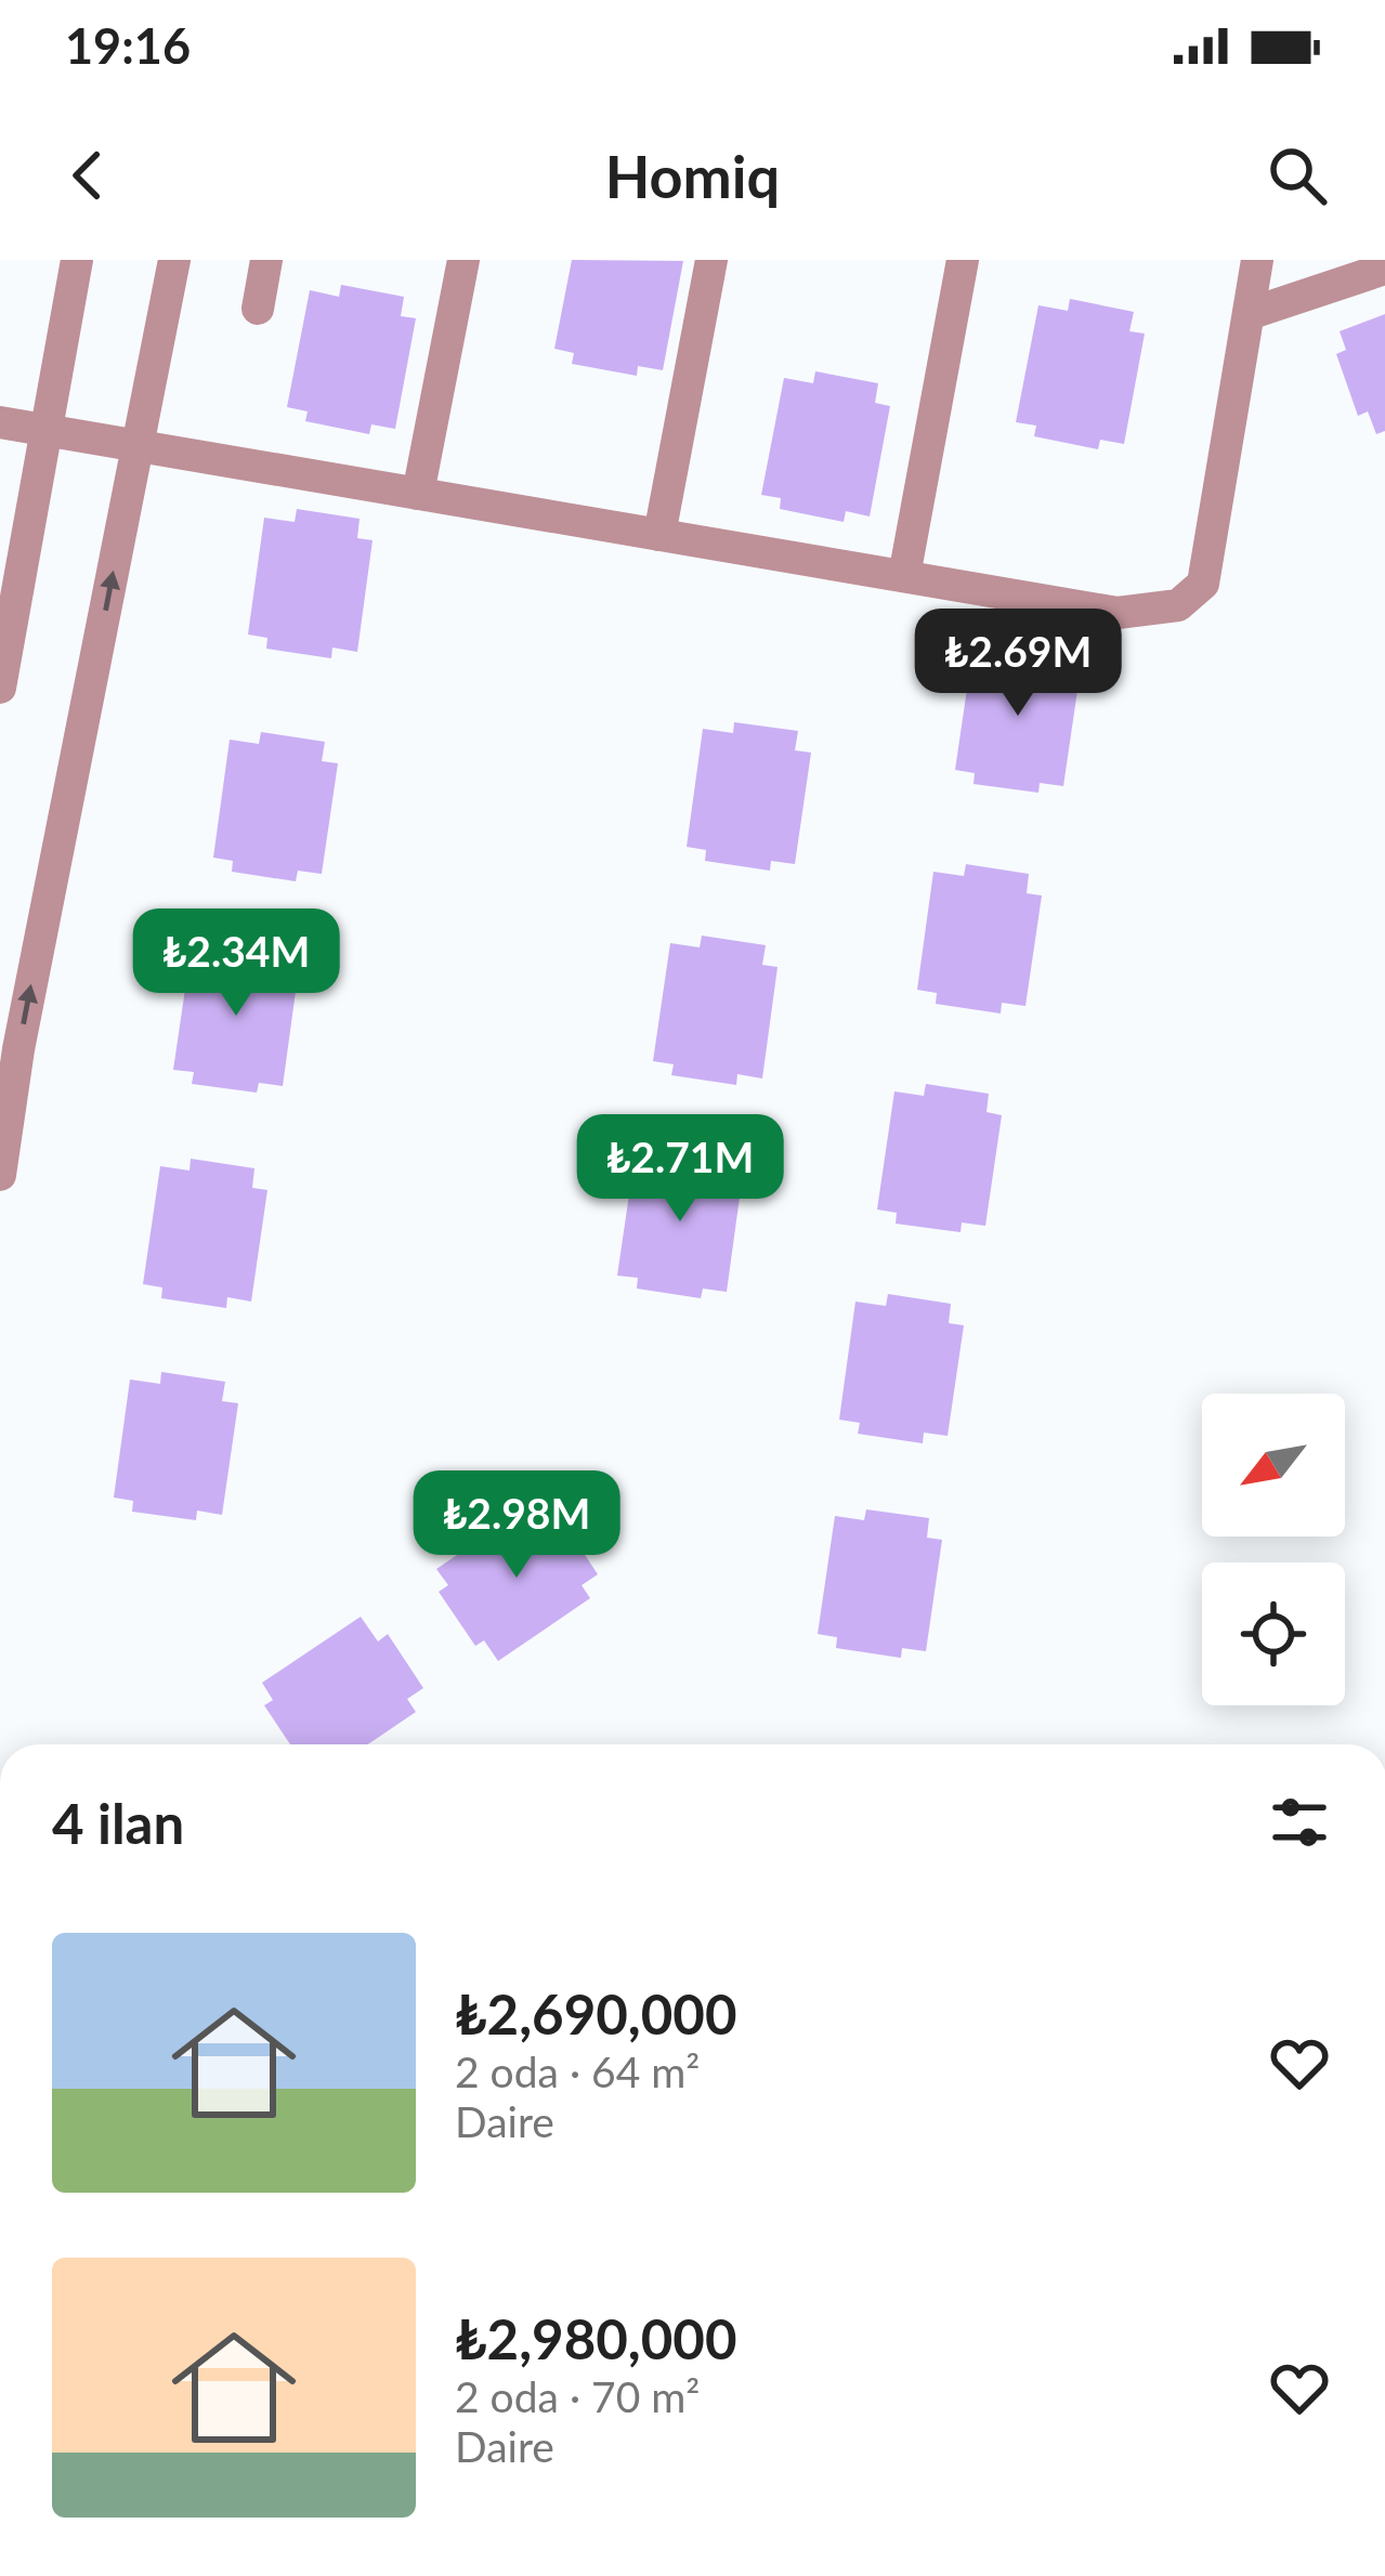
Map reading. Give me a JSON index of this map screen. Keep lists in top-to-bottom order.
{
  "north": "bottom left",
  "page": {
    "status": "19:16",
    "header": "Homiq",
    "price": [
      "₺2.69M",
      "₺2.34M",
      "₺2.71M",
      "₺2.98M"
    ],
    "heading": "4 ilan",
    "list": [
      {
        "name": "₺2,690,000",
        "note": "2 oda · 64 m² · Daire"
      },
      {
        "name": "₺2,980,000",
        "note": "2 oda · 70 m² · Daire"
      }
    ]
  }
}
